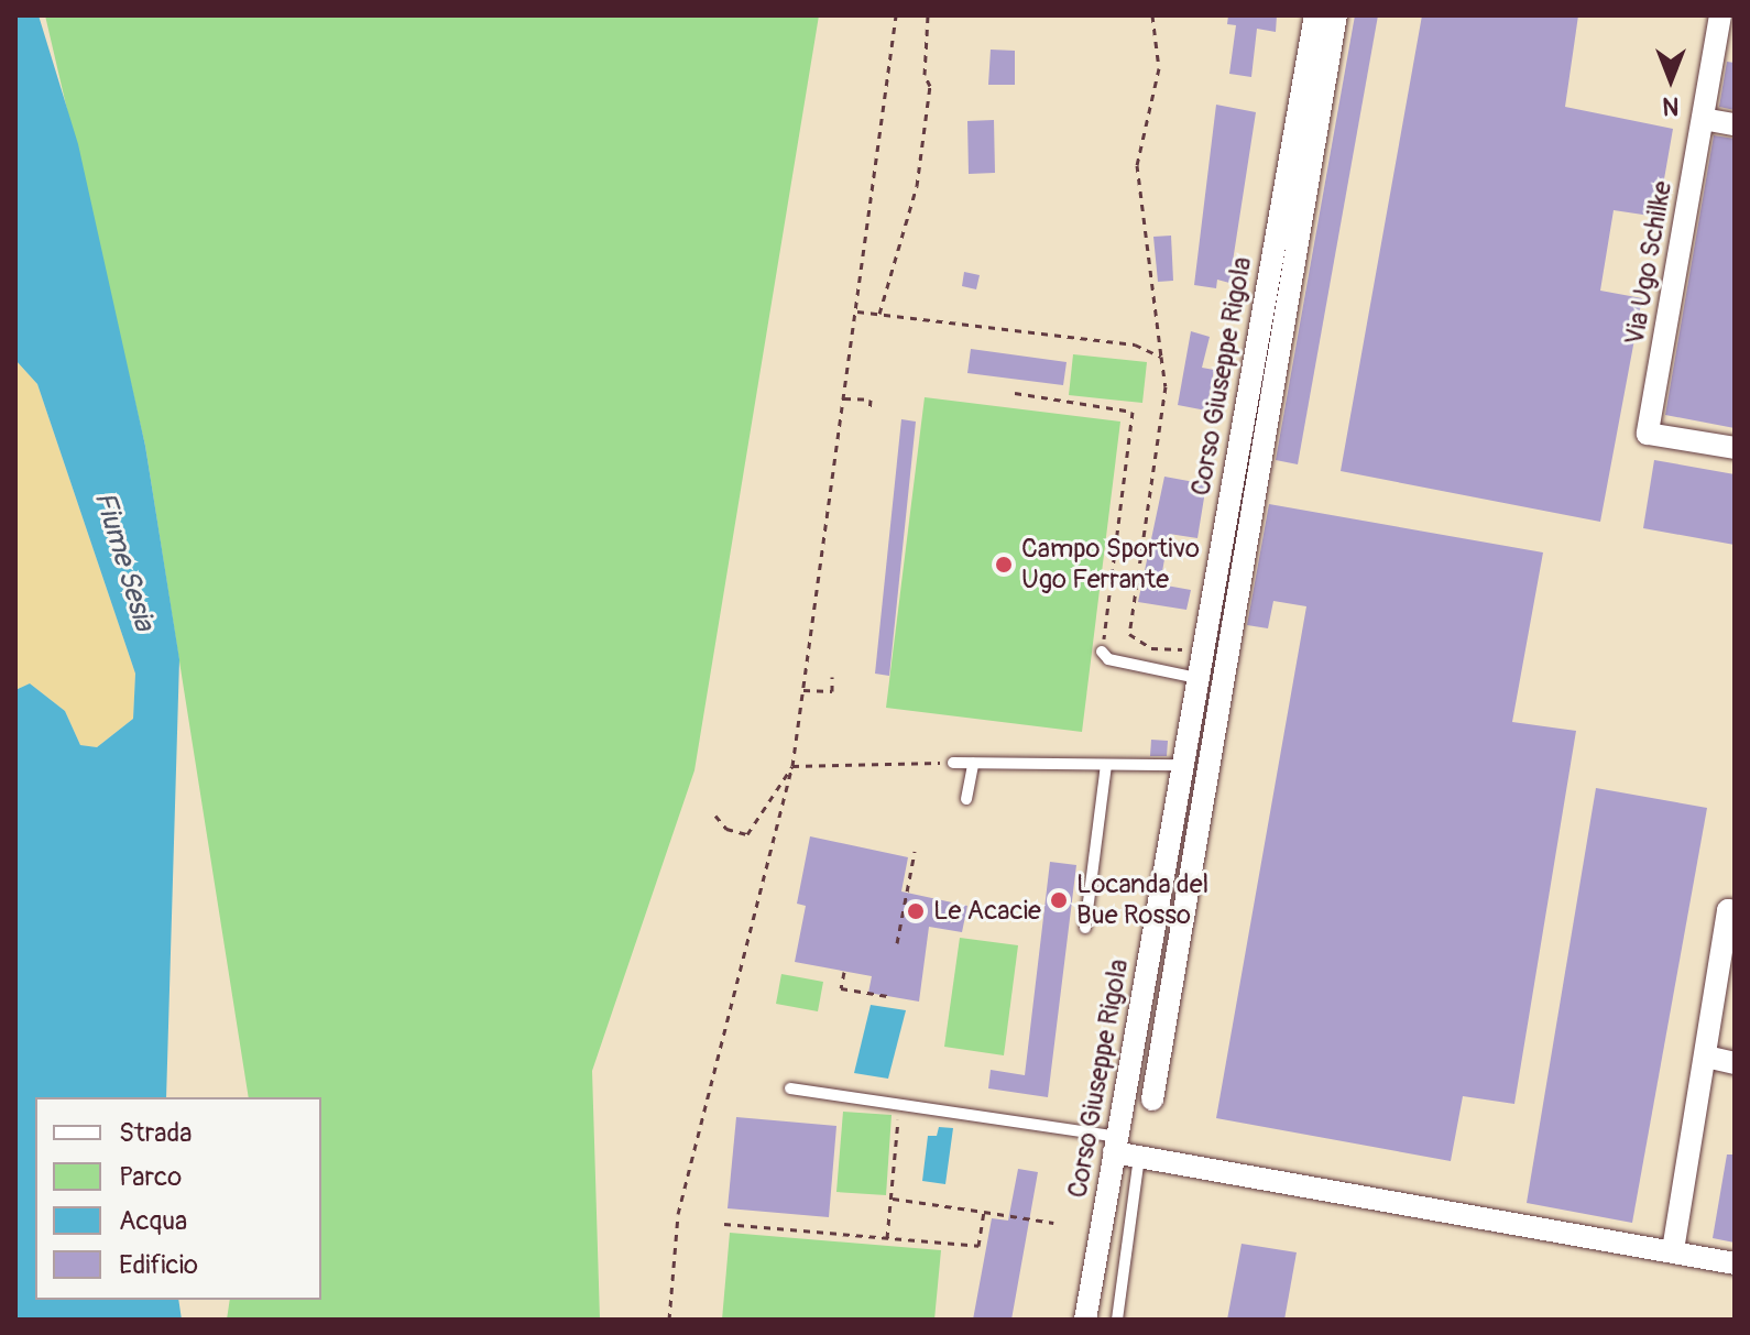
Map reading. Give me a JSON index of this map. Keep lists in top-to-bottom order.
{
  "streets": {
    "street": ["Via Ugo Schilke", "Corso Giuseppe Rigola"]
  },
  "water": ["Fiume Sesia"],
  "places": ["Campo Sportivo Ugo Ferrante", "Locanda del Bue Rosso", "Le Acacie"],
  "legend": [
    "Strada",
    "Parco",
    "Acqua",
    "Edificio"
  ],
  "north": "bottom"
}
